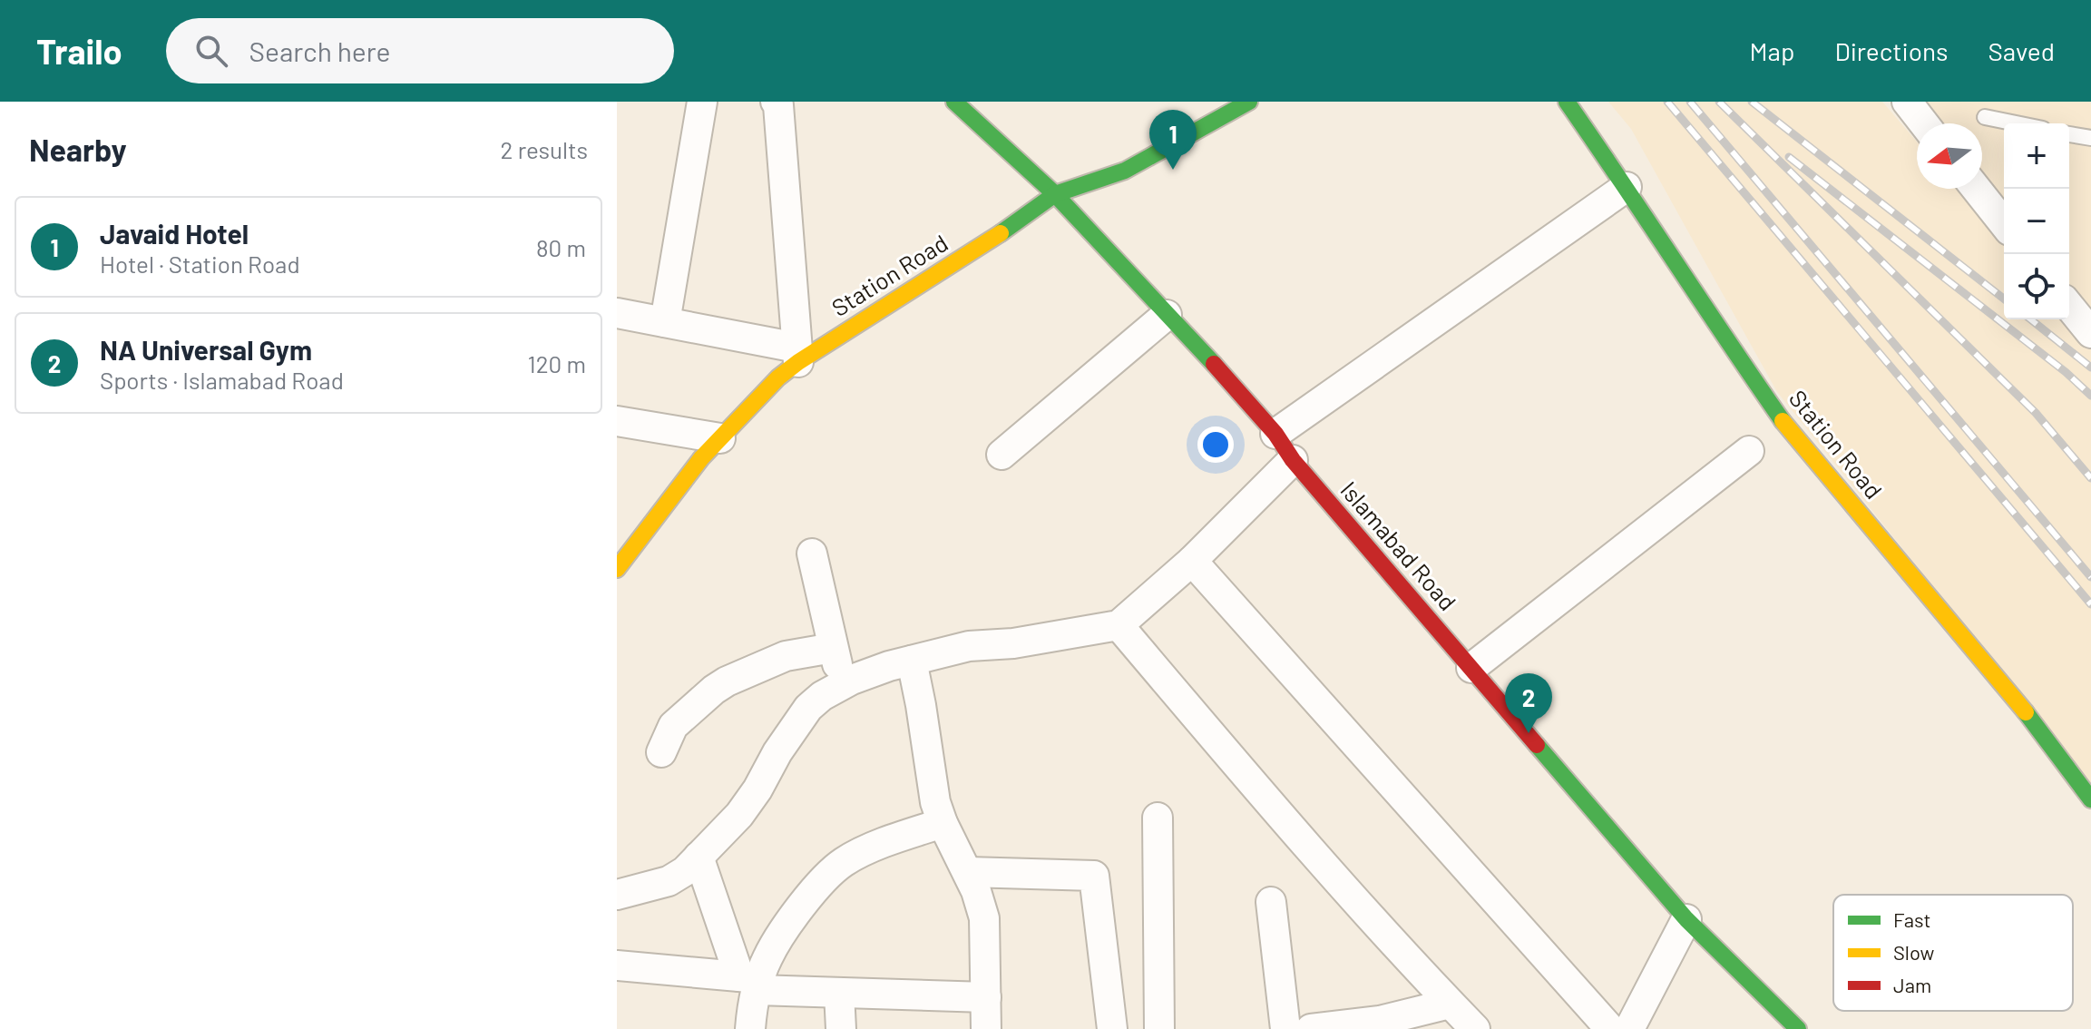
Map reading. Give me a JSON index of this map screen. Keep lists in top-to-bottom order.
{
  "streets": {
    "street": ["Station Road", "Islamabad Road"]
  },
  "crossings": [
    ["Station Road", "Islamabad Road"]
  ],
  "legend": ["Fast", "Slow", "Jam"],
  "north": "left",
  "page": {
    "header": "Trailo",
    "search": "Search here",
    "nav": ["Map", "Directions", "Saved"],
    "heading": ["Nearby", "2 results"],
    "pins": ["1", "2"],
    "map_buttons": ["+", "−"],
    "list": [
      {
        "mark": "1",
        "name": "Javaid Hotel",
        "note": "Hotel · Station Road",
        "value": "80 m"
      },
      {
        "mark": "2",
        "name": "NA Universal Gym",
        "note": "Sports · Islamabad Road",
        "value": "120 m"
      }
    ]
  }
}
